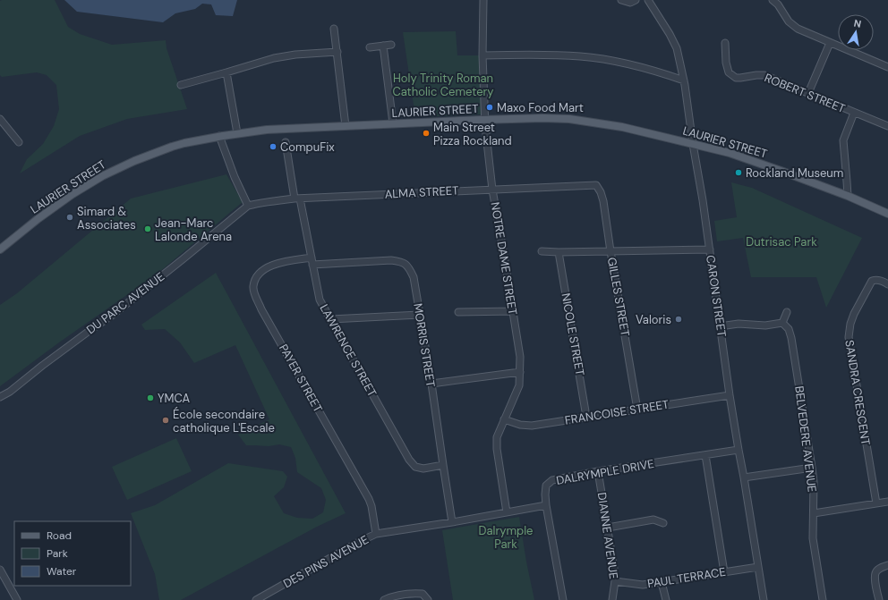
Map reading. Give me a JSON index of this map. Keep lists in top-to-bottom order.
{
  "streets": {
    "main road": ["LAURIER STREET"],
    "street": [
      "ROBERT STREET",
      "ALMA STREET",
      "NOTRE DAME STREET",
      "CARON STREET",
      "GILLES STREET",
      "DU PARC AVENUE",
      "NICOLE STREET",
      "MORRIS STREET",
      "LAWRENCE STREET",
      "PAYER STREET",
      "SANDRA CRESCENT",
      "FRANCOISE STREET",
      "BELVEDERE AVENUE",
      "DALRYMPLE DRIVE",
      "DIANNE AVENUE",
      "DES PINS AVENUE",
      "PAUL TERRACE"
    ]
  },
  "crossings": [
    ["LAURIER STREET", "NOTRE DAME STREET"],
    ["LAURIER STREET", "CARON STREET"],
    ["ALMA STREET", "NOTRE DAME STREET"],
    ["ALMA STREET", "GILLES STREET"],
    ["ALMA STREET", "DU PARC AVENUE"],
    ["ALMA STREET", "LAWRENCE STREET"],
    ["NOTRE DAME STREET", "FRANCOISE STREET"],
    ["NOTRE DAME STREET", "DES PINS AVENUE"],
    ["CARON STREET", "FRANCOISE STREET"],
    ["CARON STREET", "DALRYMPLE DRIVE"],
    ["CARON STREET", "PAUL TERRACE"],
    ["GILLES STREET", "FRANCOISE STREET"],
    ["NICOLE STREET", "FRANCOISE STREET"],
    ["MORRIS STREET", "LAWRENCE STREET"],
    ["MORRIS STREET", "PAYER STREET"],
    ["MORRIS STREET", "DES PINS AVENUE"],
    ["LAWRENCE STREET", "PAYER STREET"],
    ["PAYER STREET", "DES PINS AVENUE"],
    ["DALRYMPLE DRIVE", "DIANNE AVENUE"],
    ["DALRYMPLE DRIVE", "DES PINS AVENUE"],
    ["DIANNE AVENUE", "PAUL TERRACE"]
  ],
  "parks": ["Holy Trinity Roman Catholic Cemetery", "Dutrisac Park", "Dalrymple Park"],
  "places": [
    "Maxo Food Mart",
    "Main Street Pizza Rockland",
    "CompuFix",
    "Rockland Museum",
    "Simard & Associates",
    "Jean-Marc Lalonde Arena",
    "Valoris",
    "YMCA",
    "École secondaire catholique L'Escale"
  ],
  "legend": ["Road", "Park", "Water"],
  "north": "top"
}
